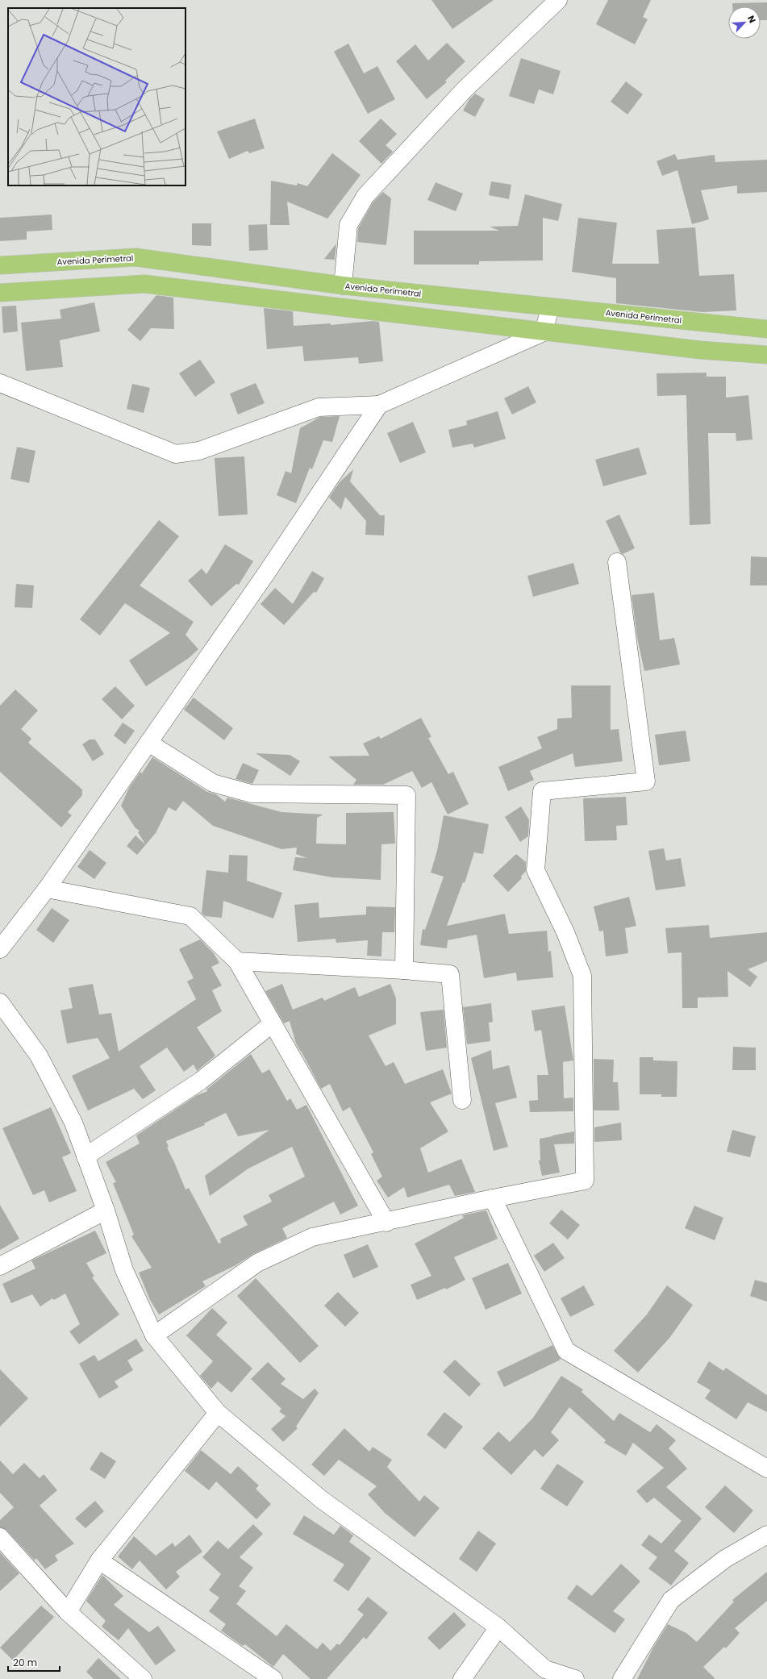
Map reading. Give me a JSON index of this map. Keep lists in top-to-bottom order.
{
  "streets": {
    "main road": ["Avenida Perimetral"]
  },
  "scale_bar": "20 m",
  "north": "top right"
}
